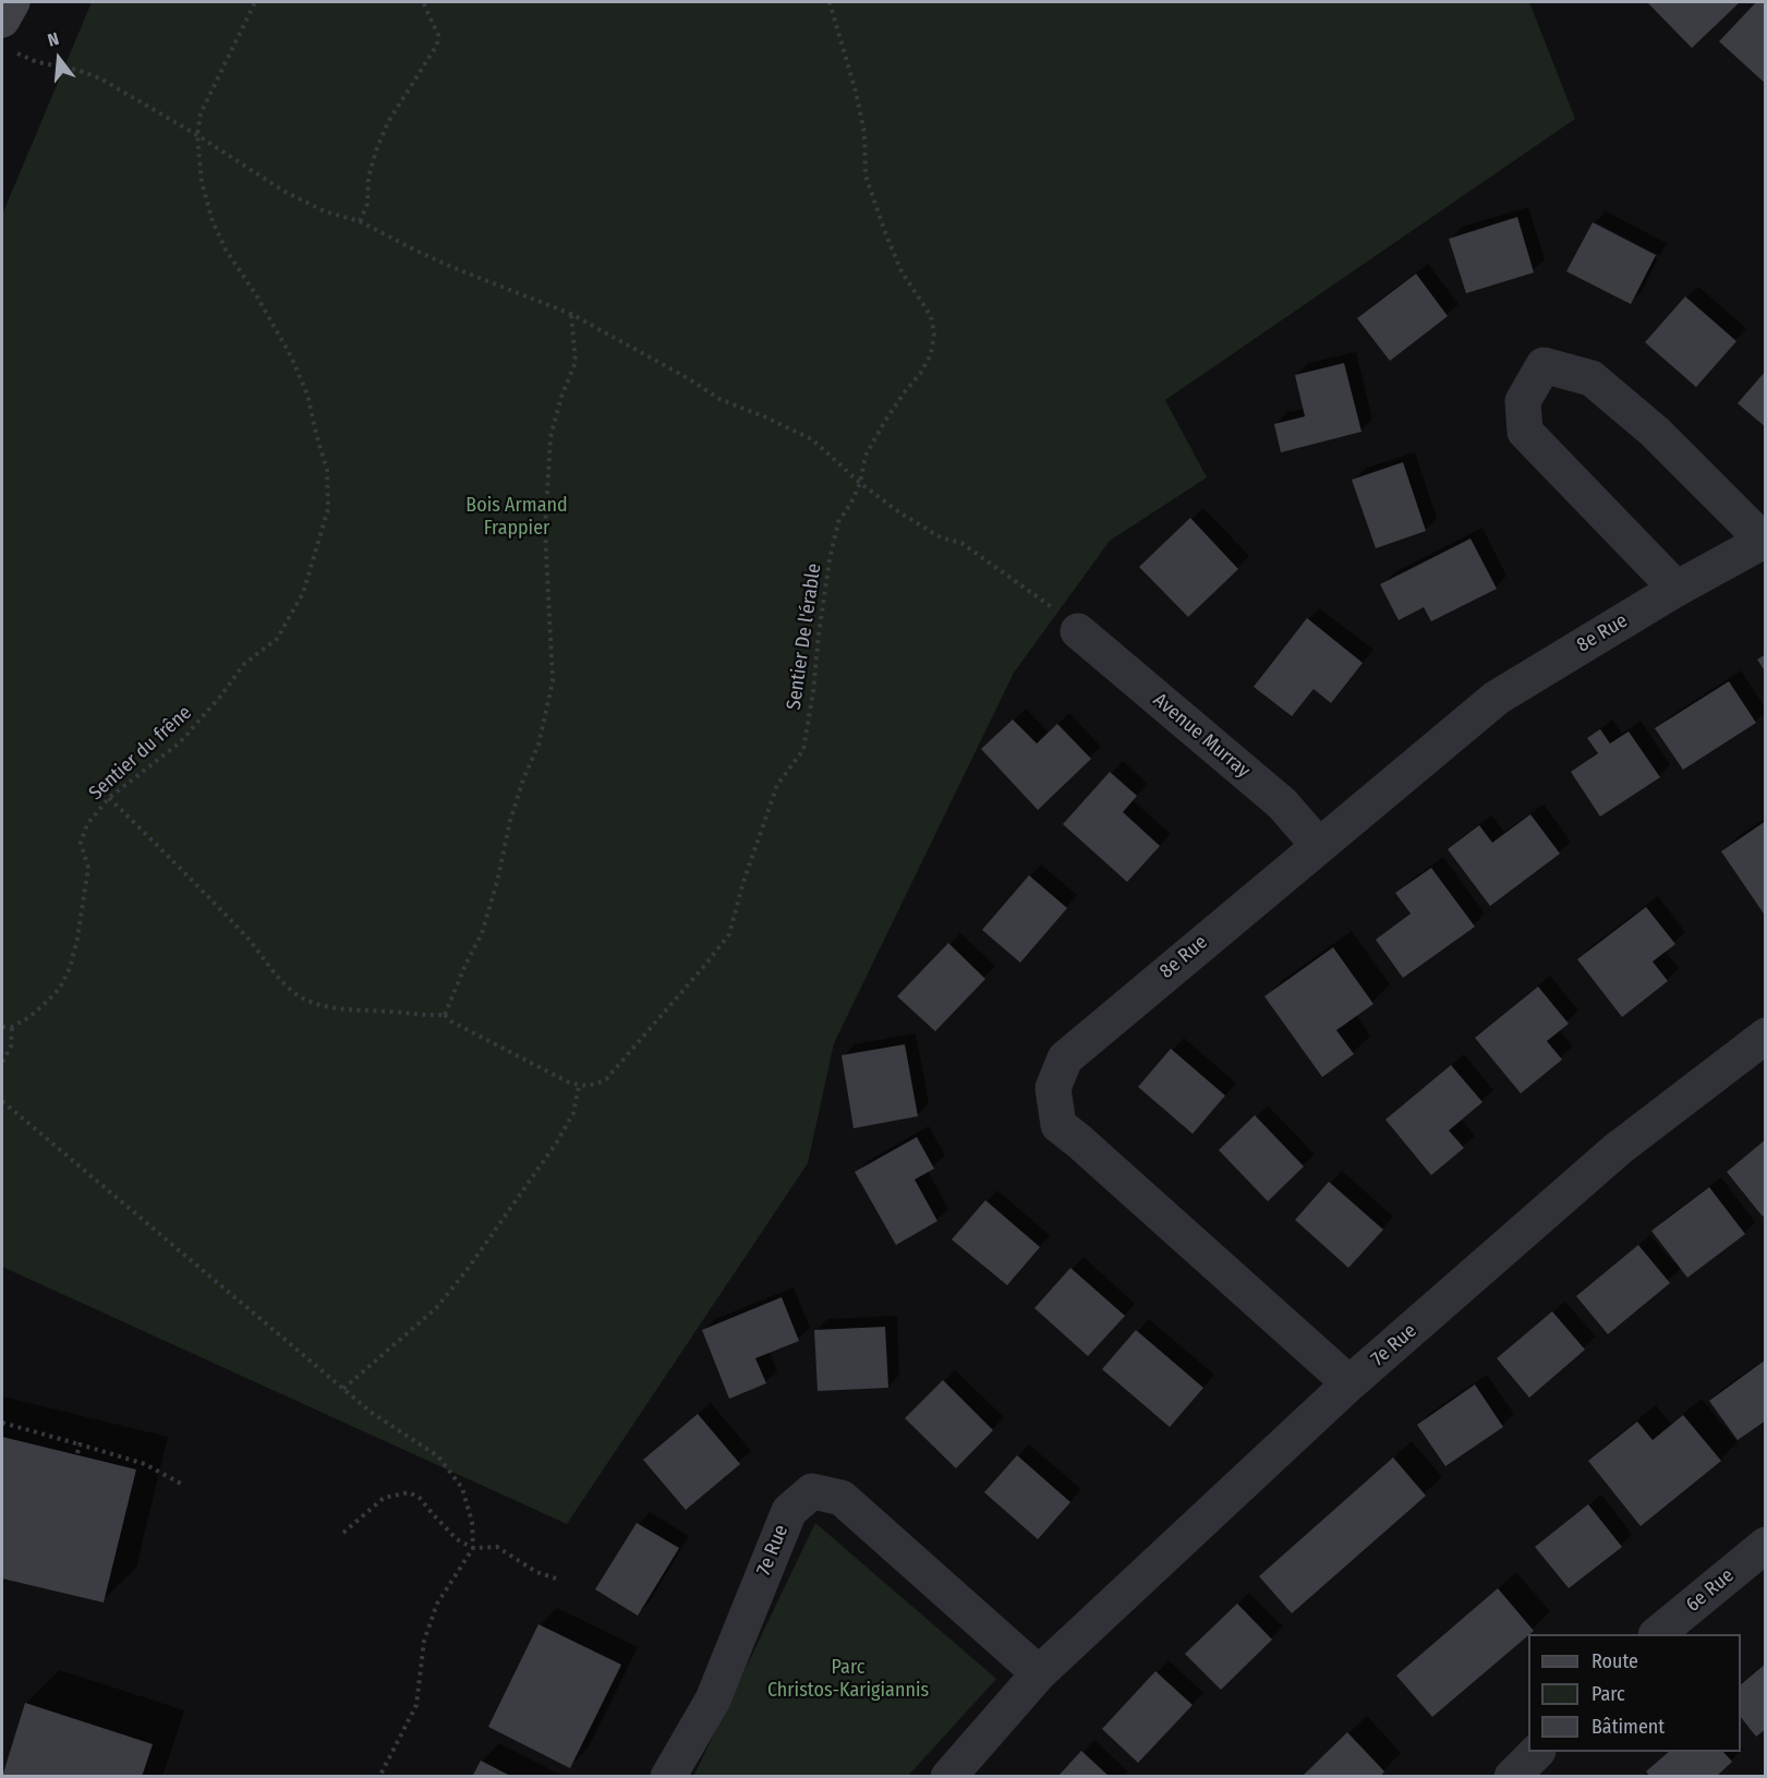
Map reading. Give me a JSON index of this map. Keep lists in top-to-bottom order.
{
  "streets": {
    "street": [
      "8e Rue",
      "Avenue Murray",
      "7e Rue",
      "6e Rue"
    ],
    "path": ["Sentier De l'érable", "Sentier du frêne"]
  },
  "crossings": [
    ["8e Rue", "Avenue Murray"],
    ["8e Rue", "7e Rue"]
  ],
  "parks": ["Bois Armand Frappier", "Parc Christos-Karigiannis"],
  "legend": ["Route", "Parc", "Bâtiment"],
  "north": "top"
}
